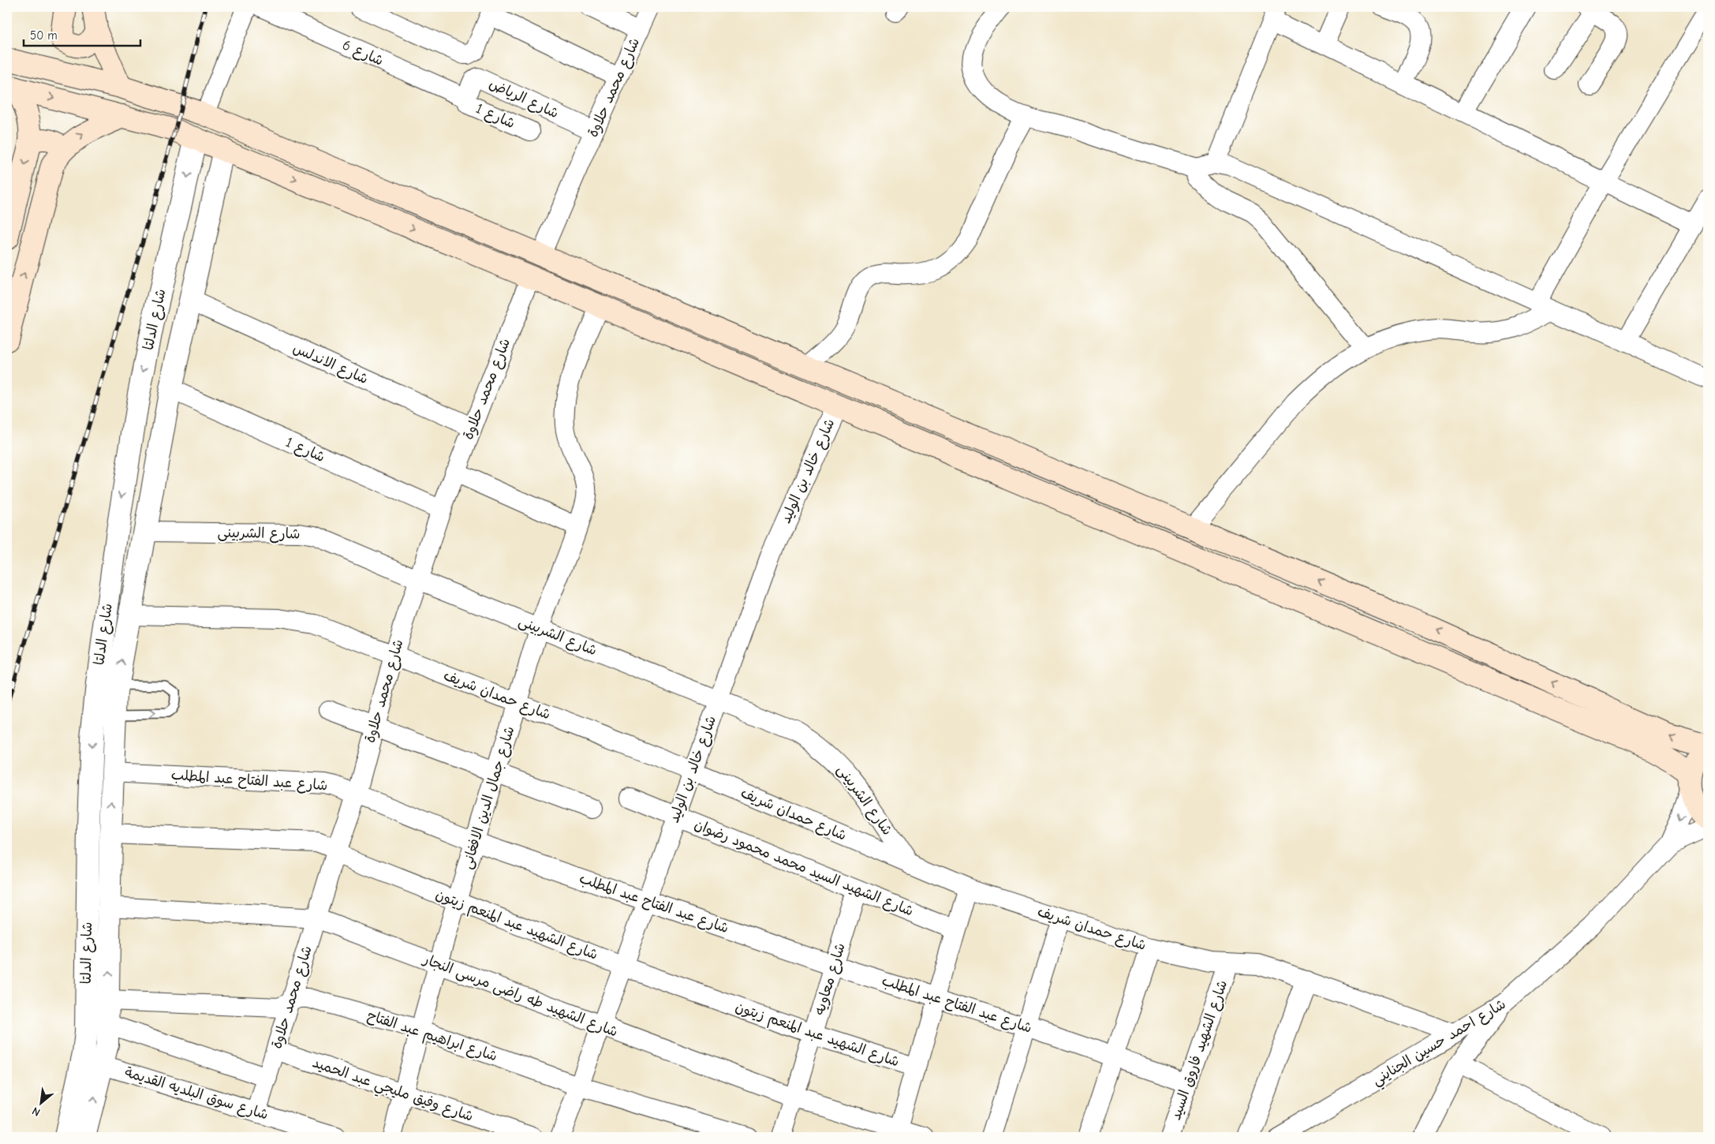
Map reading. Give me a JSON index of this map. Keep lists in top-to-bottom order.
{
  "streets": {
    "street": [
      "شارع 6",
      "شارع محمد حلاوة",
      "شارع الرياض",
      "شارع 1",
      "شارع الدلتا",
      "شارع الاندلس",
      "شارع خالد بن الوليد",
      "شارع الشربينى",
      "شارع حمدان شريف",
      "شارع عبد الفتاح عبد المطلب",
      "شارع جمال الدين الافغانى",
      "شارع الشهيد السيد محمد محمود رضوان",
      "شارع الشهيد عبد المنعم زيتون",
      "شارع معاويه",
      "شارع الشهيد طه راضى مرسى النجار",
      "شارع ابراهيم عبد الفتاح",
      "شارع احمد حسين الجنايني",
      "شارع الشهيد فاروق السيد",
      "شارع وفيق مليجي عبد الحميد",
      "شارع سوق البلديه القديمة"
    ]
  },
  "crossings": [
    ["شارع 6", "شارع الرياض"],
    ["شارع 6", "شارع 1"],
    ["شارع محمد حلاوة", "شارع الرياض"],
    ["شارع محمد حلاوة", "شارع 1"],
    ["شارع محمد حلاوة", "شارع الاندلس"],
    ["شارع محمد حلاوة", "شارع الشربينى"],
    ["شارع محمد حلاوة", "شارع حمدان شريف"],
    ["شارع محمد حلاوة", "شارع عبد الفتاح عبد المطلب"],
    ["شارع محمد حلاوة", "شارع الشهيد عبد المنعم زيتون"],
    ["شارع محمد حلاوة", "شارع الشهيد طه راضى مرسى النجار"],
    ["شارع محمد حلاوة", "شارع ابراهيم عبد الفتاح"],
    ["شارع محمد حلاوة", "شارع وفيق مليجي عبد الحميد"],
    ["شارع محمد حلاوة", "شارع سوق البلديه القديمة"],
    ["شارع الرياض", "شارع 1"],
    ["شارع 1", "شارع الدلتا"],
    ["شارع الدلتا", "شارع الاندلس"],
    ["شارع الدلتا", "شارع الشربينى"],
    ["شارع الدلتا", "شارع حمدان شريف"],
    ["شارع الدلتا", "شارع عبد الفتاح عبد المطلب"],
    ["شارع الدلتا", "شارع الشهيد عبد المنعم زيتون"],
    ["شارع الدلتا", "شارع الشهيد طه راضى مرسى النجار"],
    ["شارع الدلتا", "شارع ابراهيم عبد الفتاح"],
    ["شارع الدلتا", "شارع سوق البلديه القديمة"],
    ["شارع خالد بن الوليد", "شارع الشربينى"],
    ["شارع خالد بن الوليد", "شارع حمدان شريف"],
    ["شارع خالد بن الوليد", "شارع عبد الفتاح عبد المطلب"],
    ["شارع خالد بن الوليد", "شارع الشهيد السيد محمد محمود رضوان"],
    ["شارع خالد بن الوليد", "شارع الشهيد عبد المنعم زيتون"],
    ["شارع خالد بن الوليد", "شارع الشهيد طه راضى مرسى النجار"],
    ["شارع خالد بن الوليد", "شارع ابراهيم عبد الفتاح"],
    ["شارع الشربينى", "شارع حمدان شريف"],
    ["شارع الشربينى", "شارع جمال الدين الافغانى"],
    ["شارع حمدان شريف", "شارع جمال الدين الافغانى"],
    ["شارع حمدان شريف", "شارع احمد حسين الجنايني"],
    ["شارع حمدان شريف", "شارع الشهيد فاروق السيد"],
    ["شارع عبد الفتاح عبد المطلب", "شارع جمال الدين الافغانى"],
    ["شارع عبد الفتاح عبد المطلب", "شارع معاويه"],
    ["شارع عبد الفتاح عبد المطلب", "شارع الشهيد فاروق السيد"],
    ["شارع جمال الدين الافغانى", "شارع الشهيد عبد المنعم زيتون"],
    ["شارع جمال الدين الافغانى", "شارع الشهيد طه راضى مرسى النجار"],
    ["شارع جمال الدين الافغانى", "شارع ابراهيم عبد الفتاح"],
    ["شارع جمال الدين الافغانى", "شارع وفيق مليجي عبد الحميد"],
    ["شارع الشهيد السيد محمد محمود رضوان", "شارع معاويه"],
    ["شارع الشهيد عبد المنعم زيتون", "شارع معاويه"],
    ["شارع معاويه", "شارع الشهيد طه راضى مرسى النجار"]
  ],
  "scale_bar": "50 m",
  "north": "bottom left"
}
